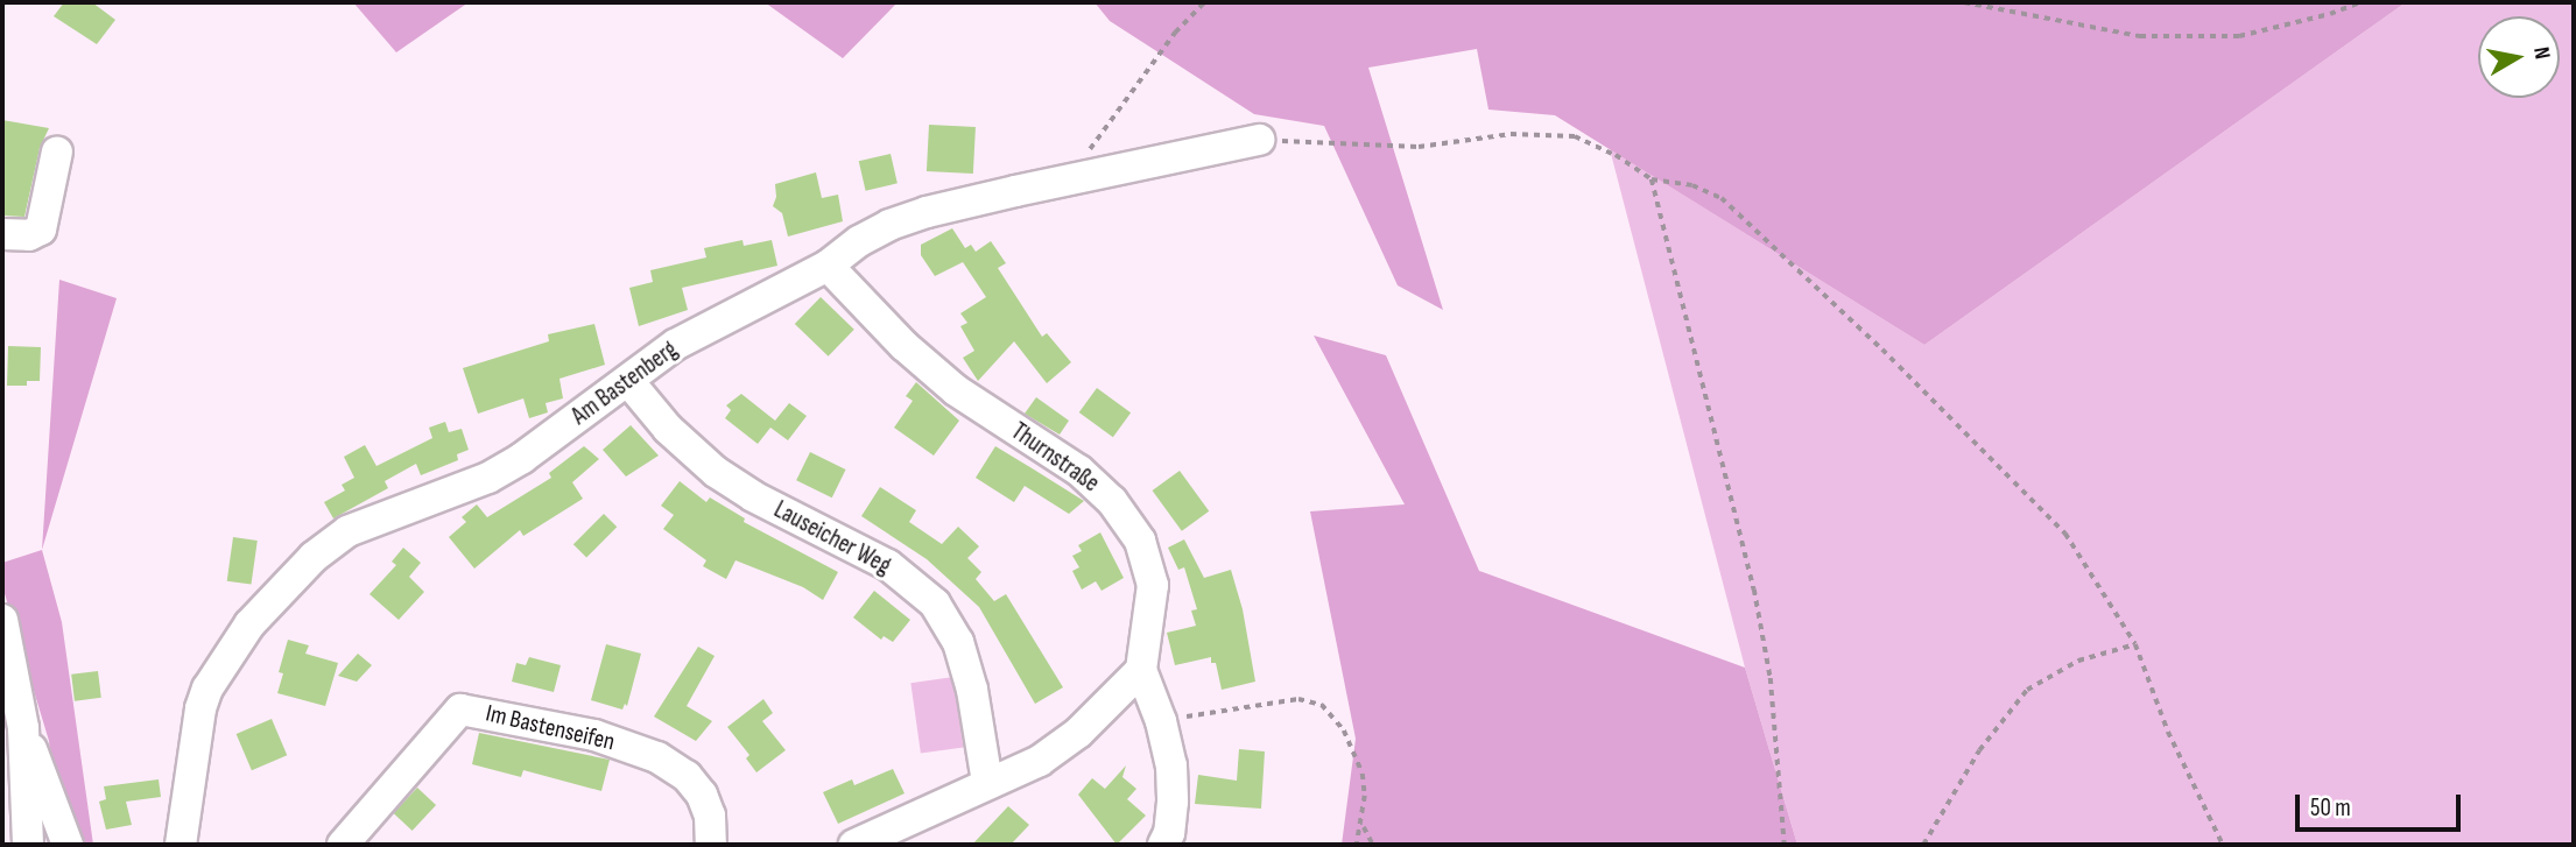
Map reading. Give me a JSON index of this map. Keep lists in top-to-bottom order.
{
  "streets": {
    "street": [
      "Am Bastenberg",
      "Thurnstraße",
      "Lauseicher Weg",
      "Im Bastenseifen"
    ]
  },
  "crossings": [
    ["Am Bastenberg", "Thurnstraße"],
    ["Am Bastenberg", "Lauseicher Weg"]
  ],
  "scale_bar": "50 m",
  "north": "right"
}
